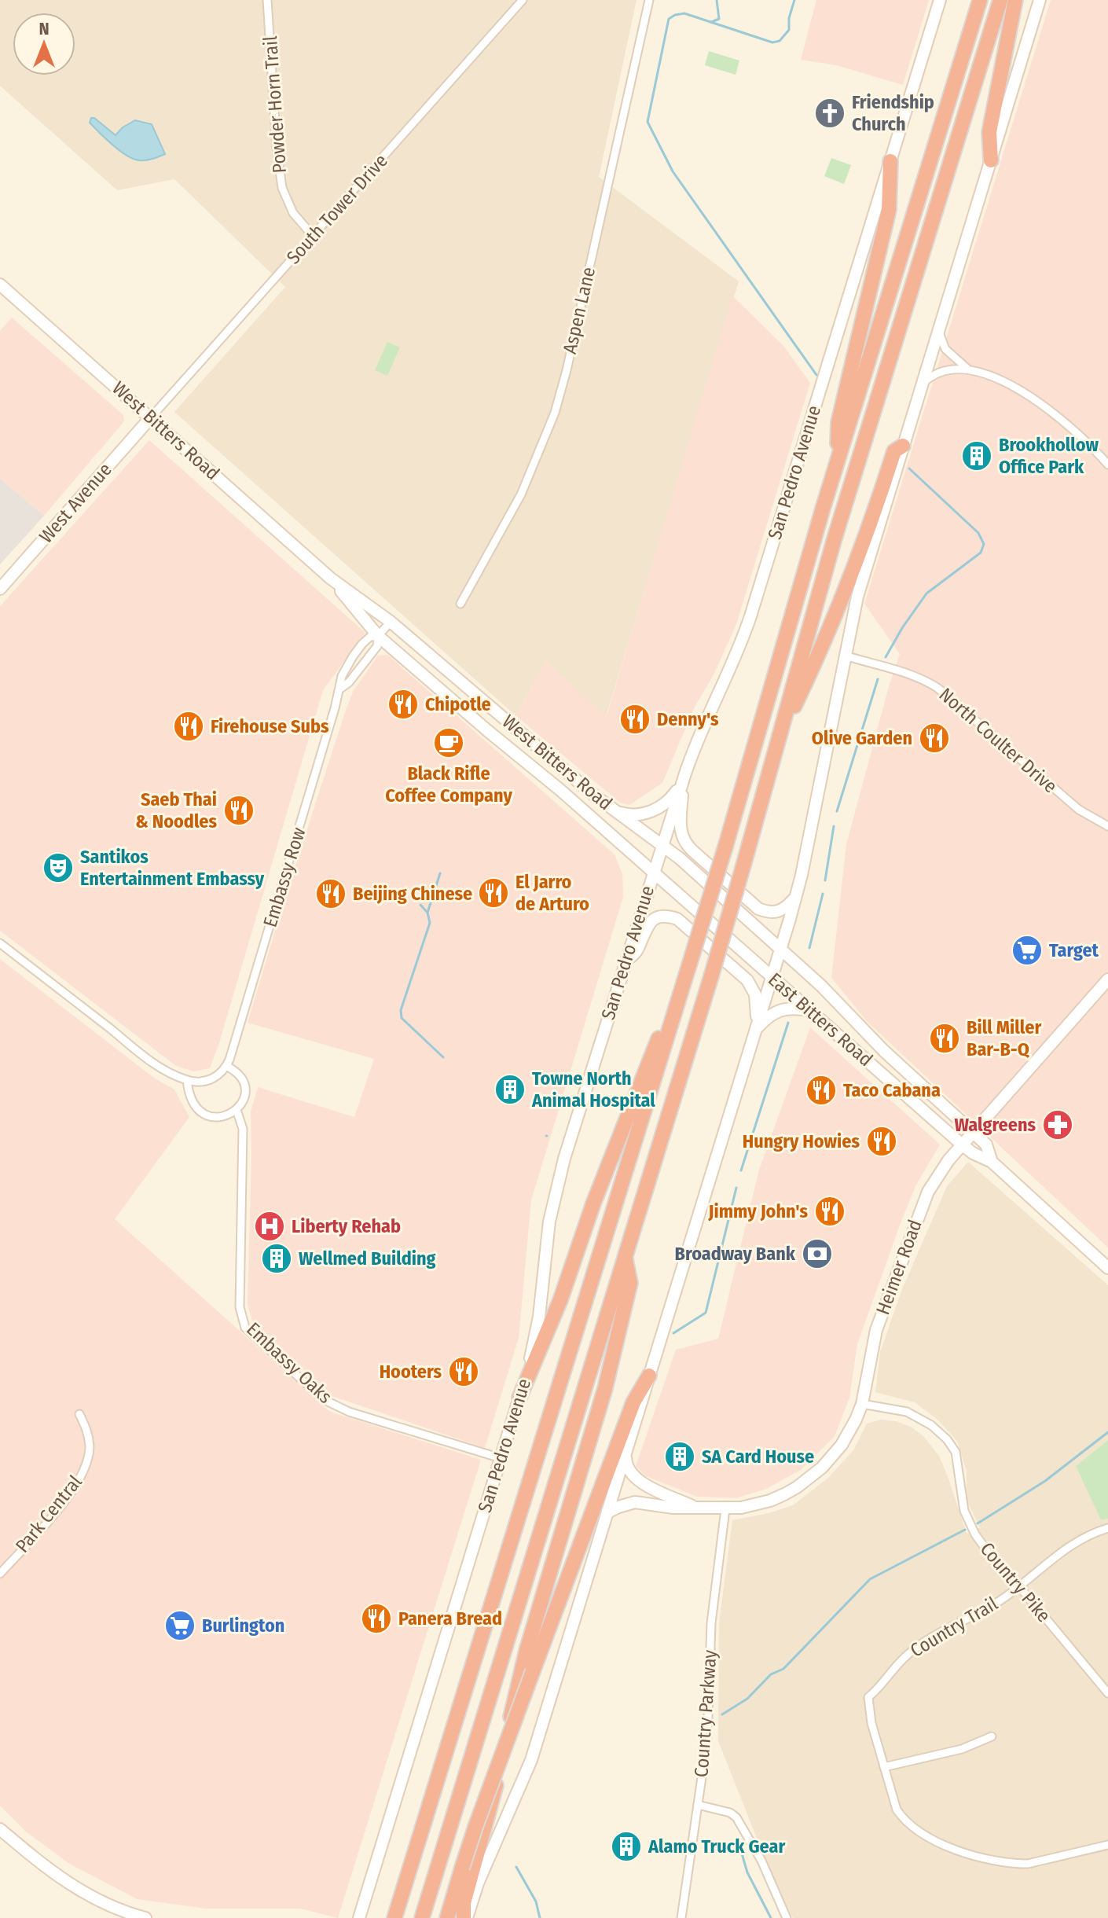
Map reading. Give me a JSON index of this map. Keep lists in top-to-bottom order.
{
  "streets": {
    "main road": [
      "West Bitters Road",
      "San Pedro Avenue",
      "West Avenue",
      "East Bitters Road",
      "Heimer Road"
    ],
    "street": [
      "Powder Horn Trail",
      "South Tower Drive",
      "Aspen Lane",
      "North Coulter Drive",
      "Embassy Row",
      "Embassy Oaks",
      "Park Central",
      "Country Pike",
      "Country Trail",
      "Country Parkway"
    ]
  },
  "crossings": [
    ["Powder Horn Trail", "South Tower Drive"],
    ["South Tower Drive", "West Bitters Road"],
    ["South Tower Drive", "West Avenue"],
    ["West Bitters Road", "San Pedro Avenue"],
    ["West Bitters Road", "West Avenue"],
    ["West Bitters Road", "Embassy Row"],
    ["West Bitters Road", "East Bitters Road"],
    ["San Pedro Avenue", "East Bitters Road"],
    ["San Pedro Avenue", "Embassy Oaks"],
    ["Embassy Row", "Embassy Oaks"],
    ["East Bitters Road", "Heimer Road"],
    ["Heimer Road", "Country Pike"],
    ["Heimer Road", "Country Parkway"],
    ["Country Pike", "Country Trail"]
  ],
  "places": {
    "church": ["Friendship Church"],
    "building": [
      "Brookhollow Office Park",
      "Towne North Animal Hospital",
      "Wellmed Building",
      "SA Card House",
      "Alamo Truck Gear"
    ],
    "restaurant": [
      "Chipotle",
      "Denny's",
      "Firehouse Subs",
      "Olive Garden",
      "Saeb Thai & Noodles",
      "El Jarro de Arturo",
      "Beijing Chinese",
      "Bill Miller Bar-B-Q",
      "Taco Cabana",
      "Hungry Howies",
      "Jimmy John's",
      "Hooters",
      "Panera Bread"
    ],
    "cafe": ["Black Rifle Coffee Company"],
    "theatre": ["Santikos Entertainment Embassy"],
    "supermarket": ["Target", "Burlington"],
    "pharmacy": ["Walgreens"],
    "hospital": ["Liberty Rehab"],
    "bank": ["Broadway Bank"]
  },
  "north": "top"
}
